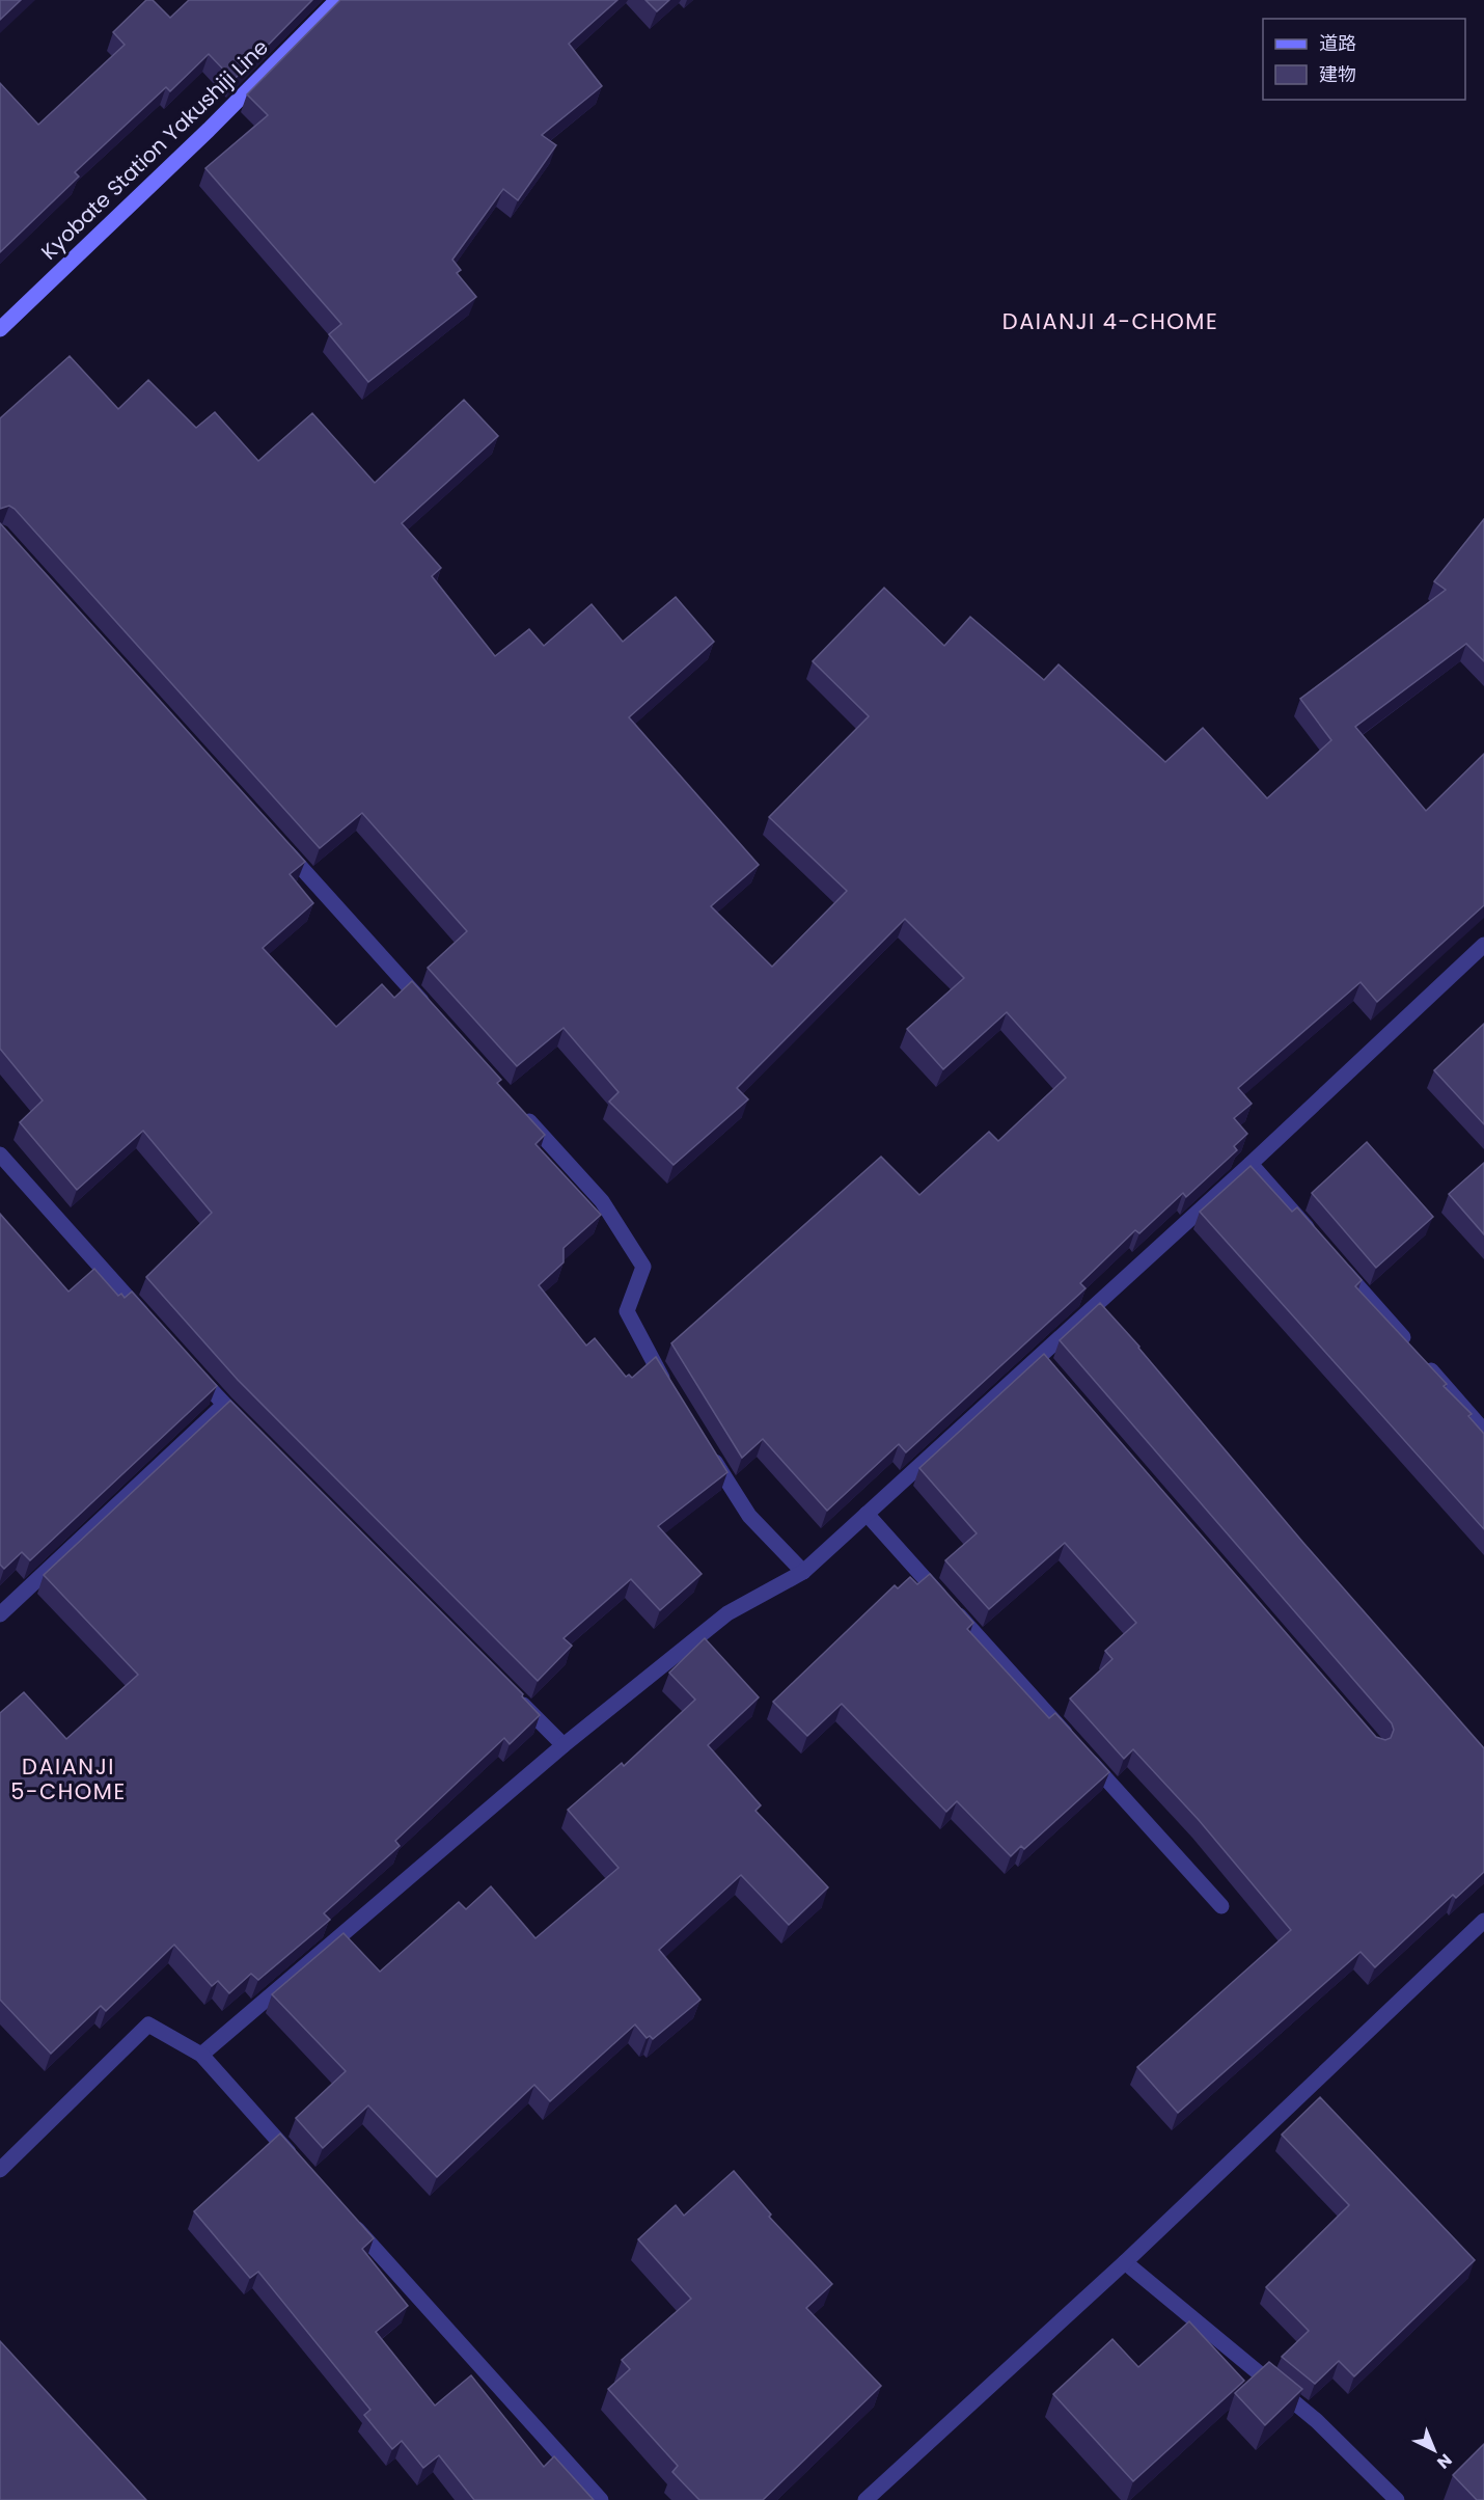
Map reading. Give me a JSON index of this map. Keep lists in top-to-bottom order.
{
  "streets": {
    "main road": ["Kyobate Station Yakushiji Line"]
  },
  "districts": ["DAIANJI 4-CHOME", "DAIANJI 5-CHOME"],
  "legend": ["道路", "建物"],
  "north": "bottom right"
}
